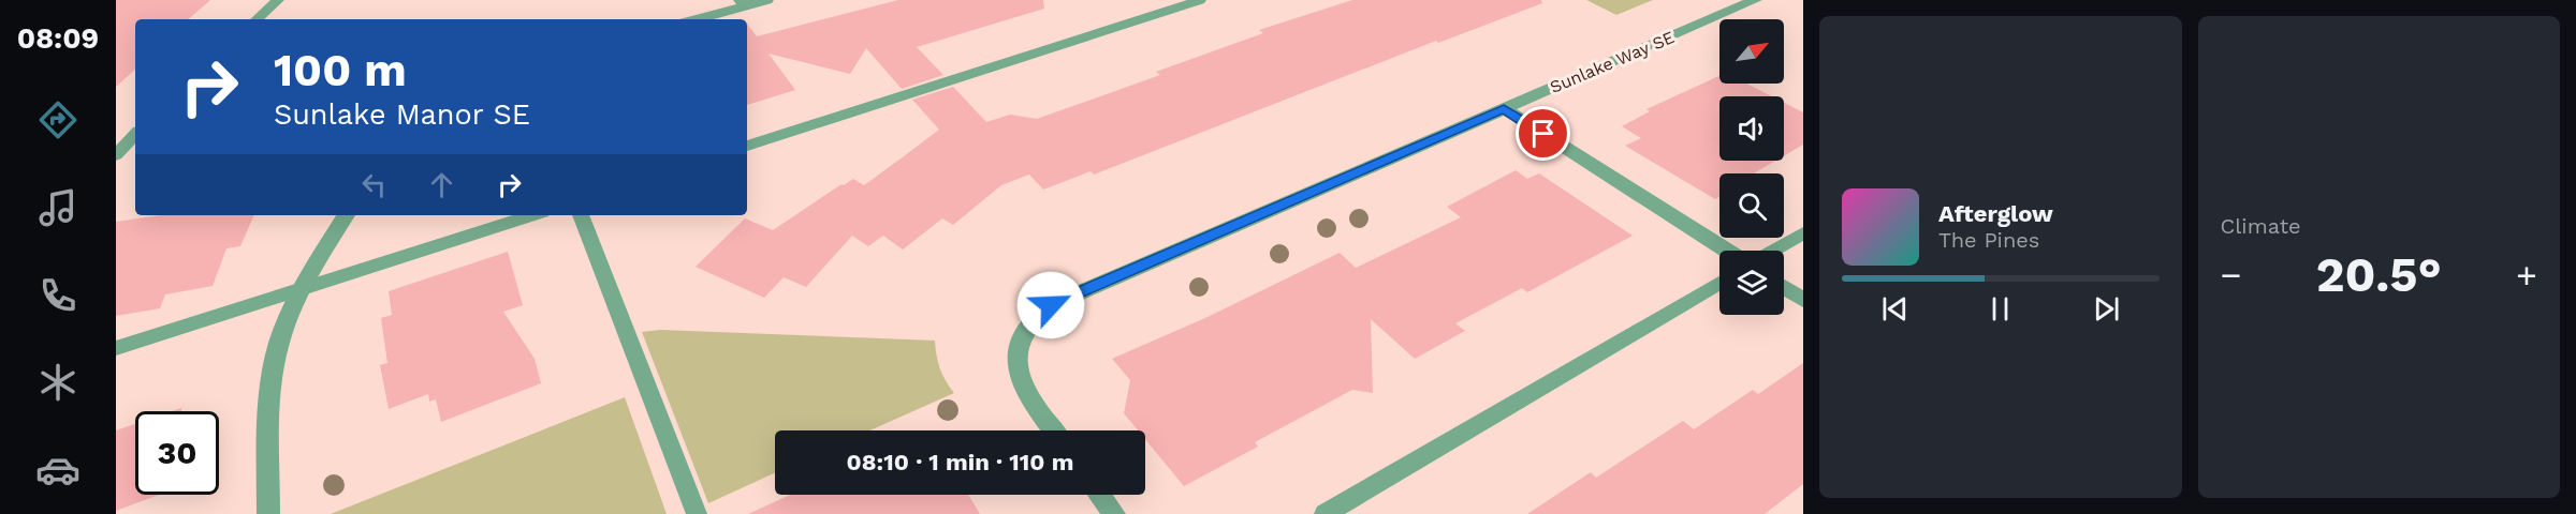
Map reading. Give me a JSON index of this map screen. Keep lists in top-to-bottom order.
{
  "streets": {
    "street": ["Sunlake Way SE"]
  },
  "north": "top right",
  "page": {
    "tabs": "08:09",
    "tile": "Climate",
    "turn": ["100 m", "Sunlake Manor SE"],
    "song": ["Afterglow", "The Pines"],
    "heat": ["−", "20.5°", "+"],
    "limit": "30",
    "trip": "08:10 · 1 min · 110 m"
  }
}
